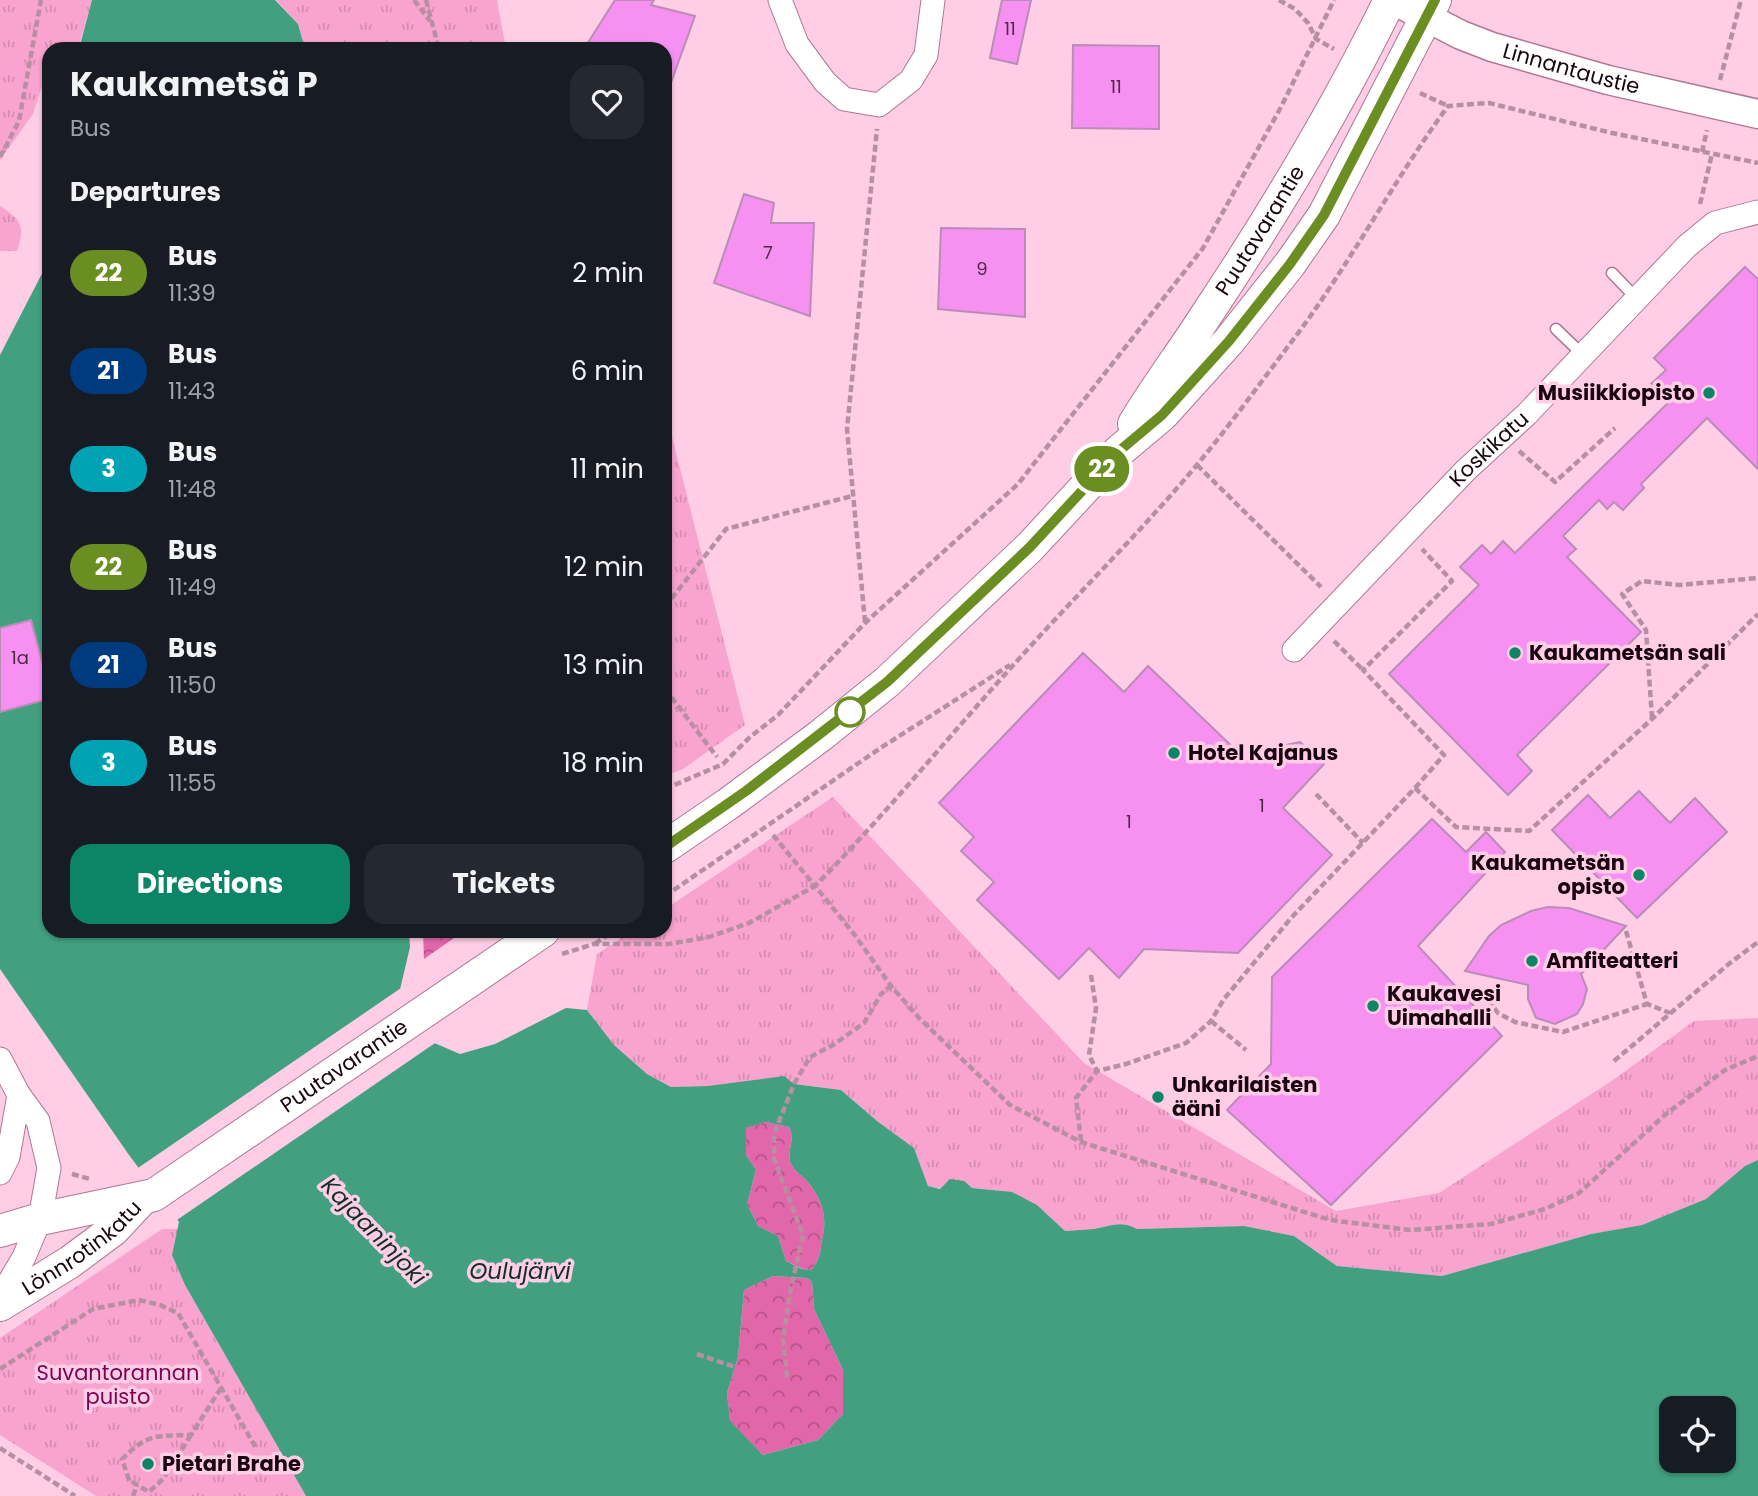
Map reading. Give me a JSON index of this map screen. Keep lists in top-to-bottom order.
{
  "streets": {
    "main road": ["Puutavarantie", "Lönnrotinkatu"],
    "street": ["Linnantaustie", "Koskikatu"]
  },
  "crossings": [
    ["Linnantaustie", "Puutavarantie"],
    ["Puutavarantie", "Lönnrotinkatu"]
  ],
  "water": ["Kajaaninjoki", "Oulujärvi"],
  "parks": ["Suvantorannan puisto"],
  "places": [
    "Musiikkiopisto",
    "Kaukametsän sali",
    "Hotel Kajanus",
    "Kaukametsän opisto",
    "Amfiteatteri",
    "Kaukavesi Uimahalli",
    "Unkarilaisten ääni",
    "Pietari Brahe"
  ],
  "lines": ["bus line 22"],
  "house_numbers": [
    "11",
    "11",
    "7",
    "9",
    "1a",
    "1",
    "1"
  ],
  "page": {
    "on_map": "22",
    "heading": [
      ["Kaukametsä P", "Bus"],
      "Departures"
    ],
    "list": [
      {
        "mark": "22",
        "name": "Bus",
        "note": "11:39",
        "value": "2 min"
      },
      {
        "mark": "21",
        "name": "Bus",
        "note": "11:43",
        "value": "6 min"
      },
      {
        "mark": "3",
        "name": "Bus",
        "note": "11:48",
        "value": "11 min"
      },
      {
        "mark": "22",
        "name": "Bus",
        "note": "11:49",
        "value": "12 min"
      },
      {
        "mark": "21",
        "name": "Bus",
        "note": "11:50",
        "value": "13 min"
      },
      {
        "mark": "3",
        "name": "Bus",
        "note": "11:55",
        "value": "18 min"
      }
    ],
    "buttons": ["Directions", "Tickets"]
  }
}
